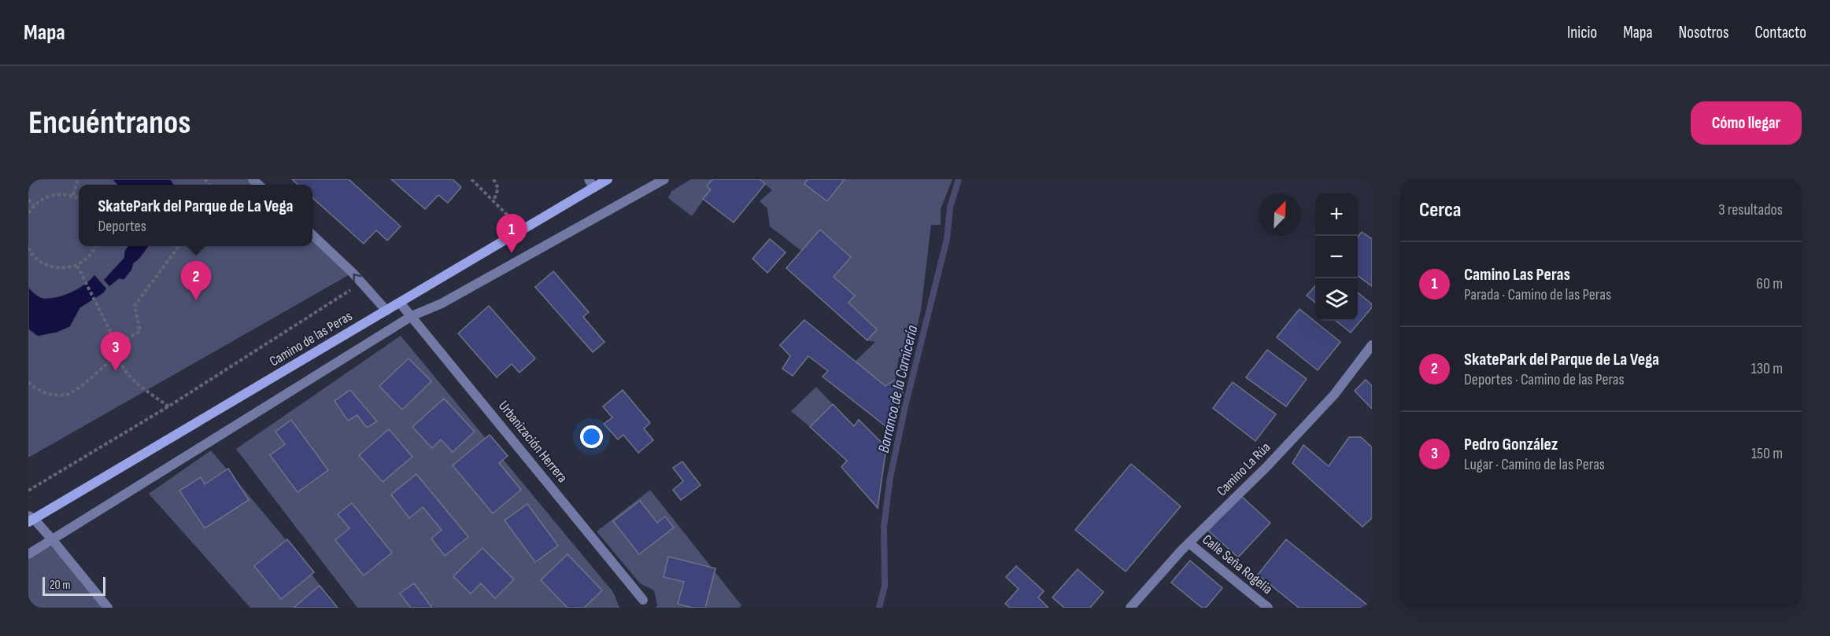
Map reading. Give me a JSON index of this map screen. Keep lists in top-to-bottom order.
{
  "streets": {
    "main road": ["Camino de las Peras"],
    "street": ["Urbanización Herrera", "Camino La Rúa", "Calle Seña Rogelia"]
  },
  "crossings": [
    ["Camino de las Peras", "Urbanización Herrera"],
    ["Camino La Rúa", "Calle Seña Rogelia"]
  ],
  "water": ["Barranco de la Carnicería"],
  "scale_bar": "20 m",
  "north": "top right",
  "page": {
    "header": "Mapa",
    "nav": [
      "Inicio",
      "Mapa",
      "Nosotros",
      "Contacto"
    ],
    "buttons": "Cómo llegar",
    "title": "Encuéntranos",
    "heading": ["Cerca", "3 resultados"],
    "popup": ["SkatePark del Parque de La Vega", "Deportes"],
    "map_buttons": ["+", "−"],
    "pins": ["1", "2", "3"],
    "list": [
      {
        "mark": "1",
        "name": "Camino Las Peras",
        "note": "Parada · Camino de las Peras",
        "value": "60 m"
      },
      {
        "mark": "2",
        "name": "SkatePark del Parque de La Vega",
        "note": "Deportes · Camino de las Peras",
        "value": "130 m"
      },
      {
        "mark": "3",
        "name": "Pedro González",
        "note": "Lugar · Camino de las Peras",
        "value": "150 m"
      }
    ],
    "scale": "20 m"
  }
}
